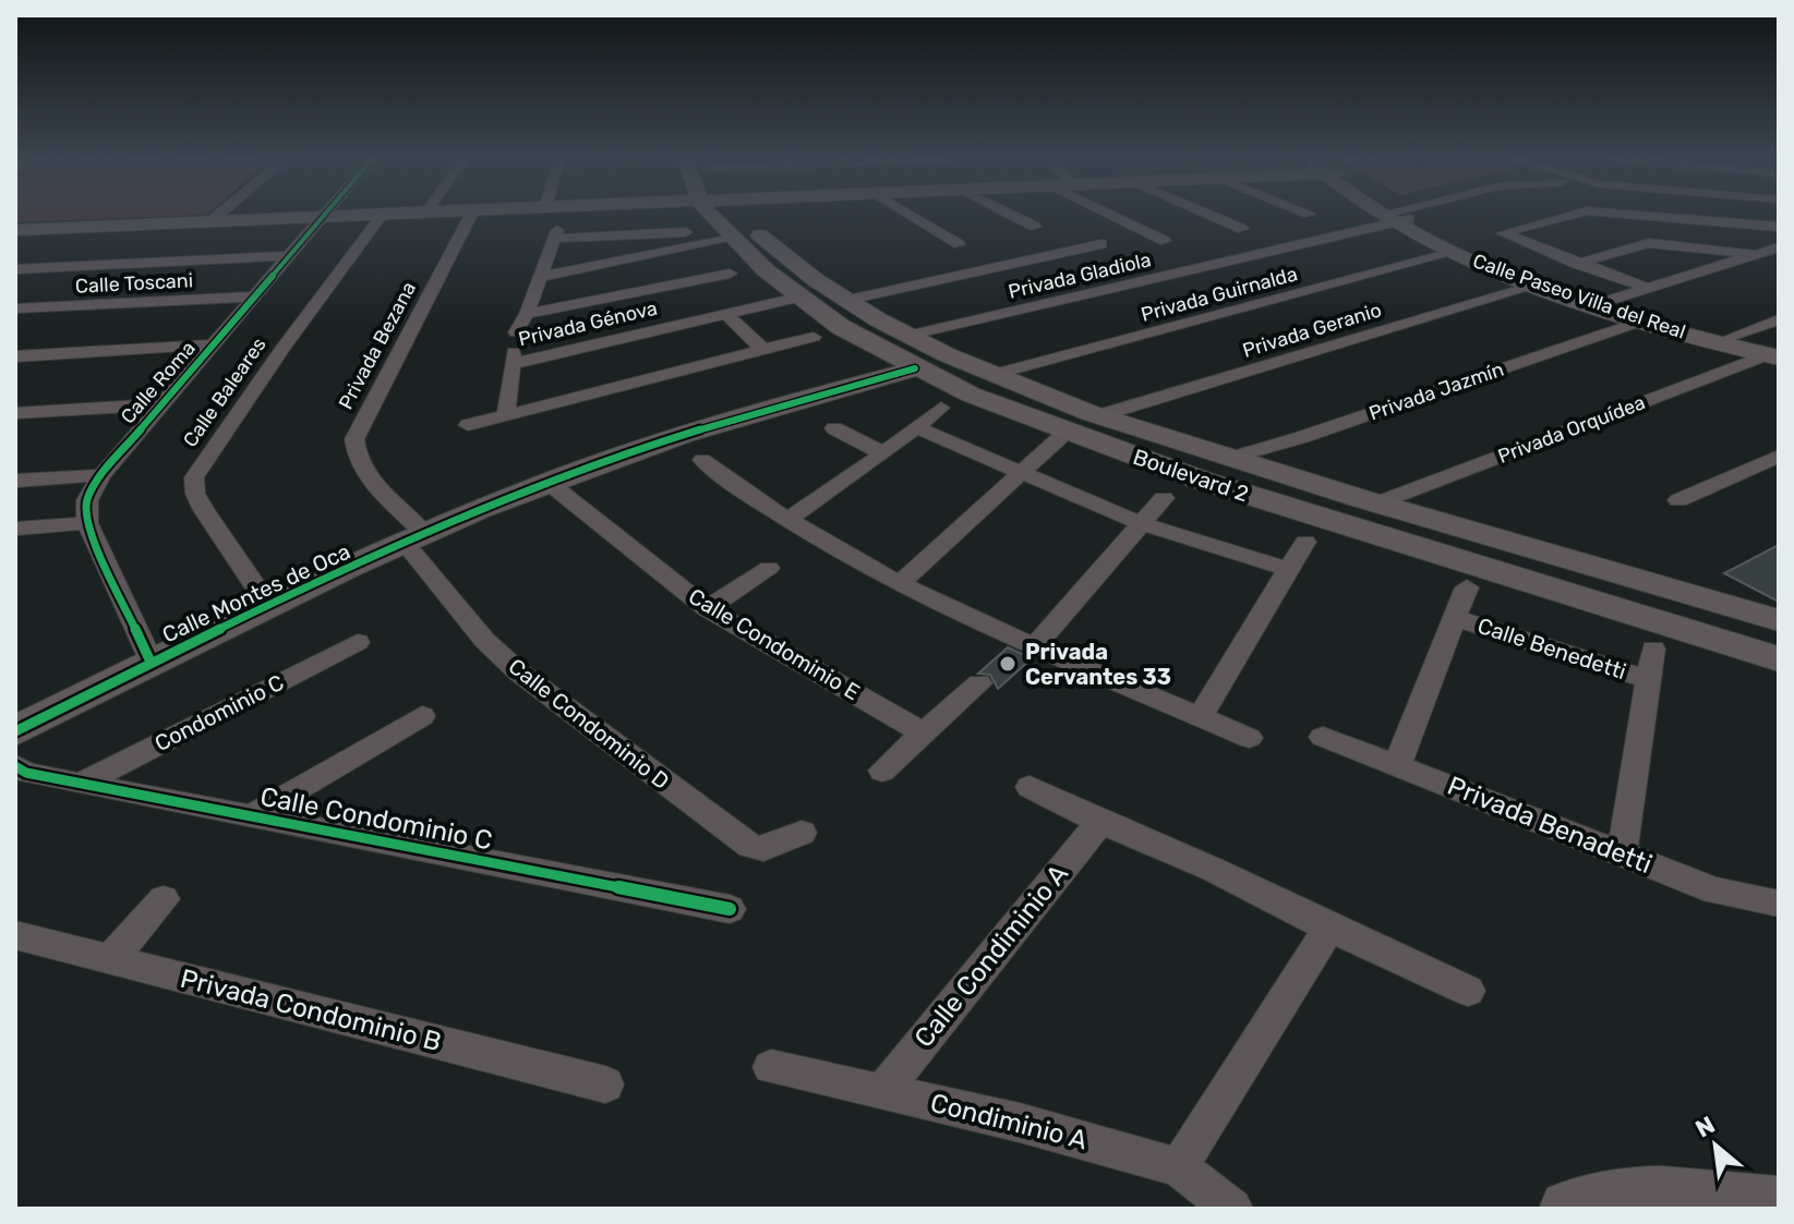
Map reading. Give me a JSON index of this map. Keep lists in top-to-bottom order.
{
  "streets": {
    "main road": ["Calle Paseo Villa del Real", "Boulevard 2", "Calle Montes de Oca"],
    "street": [
      "Privada Gladiola",
      "Calle Toscani",
      "Privada Guirnalda",
      "Privada Génova",
      "Privada Geranio",
      "Privada Bezana",
      "Calle Roma",
      "Privada Jazmín",
      "Calle Baleares",
      "Privada Orquídea",
      "Calle Condominio E",
      "Calle Benedetti",
      "Condominio C",
      "Calle Condominio D",
      "Calle Condominio C",
      "Privada Benadetti",
      "Calle Condiminio A",
      "Privada Condominio B",
      "Condiminio A"
    ]
  },
  "crossings": [
    ["Privada Gladiola", "Calle Paseo Villa del Real"],
    ["Privada Gladiola", "Boulevard 2"],
    ["Calle Toscani", "Calle Roma"],
    ["Privada Guirnalda", "Calle Paseo Villa del Real"],
    ["Privada Guirnalda", "Boulevard 2"],
    ["Calle Paseo Villa del Real", "Privada Geranio"],
    ["Calle Paseo Villa del Real", "Privada Jazmín"],
    ["Calle Paseo Villa del Real", "Privada Orquídea"],
    ["Privada Génova", "Boulevard 2"],
    ["Privada Geranio", "Boulevard 2"],
    ["Privada Bezana", "Calle Montes de Oca"],
    ["Privada Bezana", "Calle Condominio D"],
    ["Privada Jazmín", "Boulevard 2"],
    ["Calle Baleares", "Calle Montes de Oca"],
    ["Privada Orquídea", "Boulevard 2"],
    ["Boulevard 2", "Calle Montes de Oca"],
    ["Calle Montes de Oca", "Calle Condominio E"],
    ["Calle Montes de Oca", "Calle Condominio D"],
    ["Calle Benedetti", "Privada Benadetti"],
    ["Condominio C", "Calle Condominio C"],
    ["Calle Condiminio A", "Condiminio A"]
  ],
  "places": ["Privada Cervantes 33"],
  "north": "top left"
}
